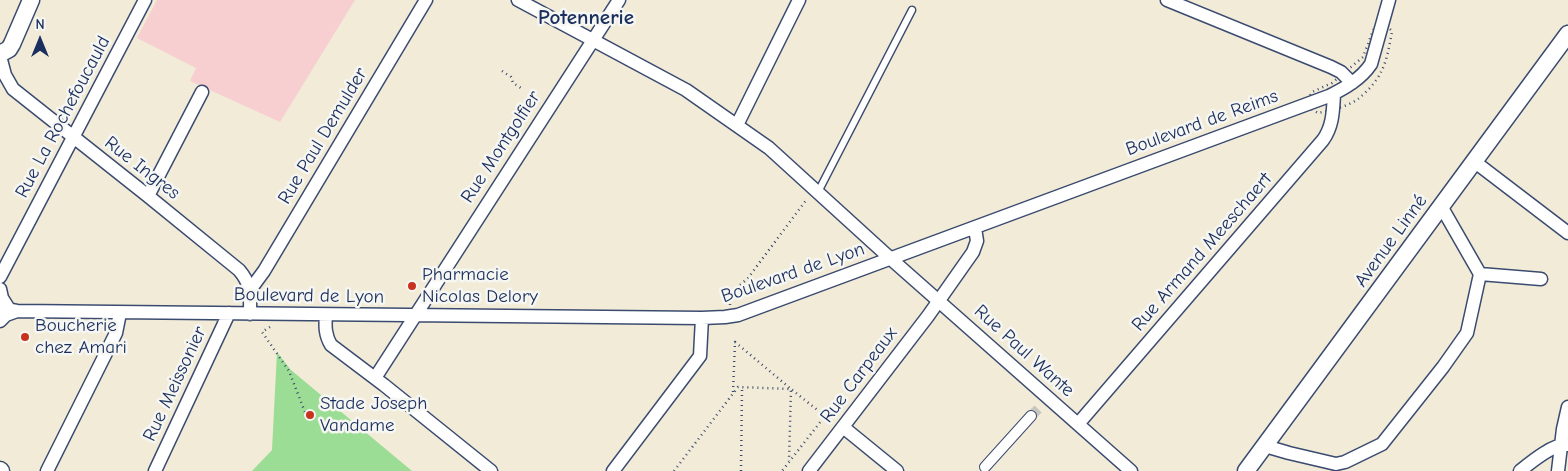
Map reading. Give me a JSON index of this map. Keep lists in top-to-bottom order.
{
  "streets": {
    "street": [
      "Rue La Rochefoucauld",
      "Boulevard de Reims",
      "Rue Paul Demulder",
      "Rue Montgolfier",
      "Rue Ingres",
      "Avenue Linné",
      "Rue Armand Meeschaert",
      "Boulevard de Lyon",
      "Rue Paul Wante",
      "Rue Carpeaux",
      "Rue Meissonier"
    ]
  },
  "crossings": [
    ["Rue La Rochefoucauld", "Rue Ingres"],
    ["Boulevard de Reims", "Rue Armand Meeschaert"],
    ["Boulevard de Reims", "Boulevard de Lyon"],
    ["Boulevard de Reims", "Rue Paul Wante"],
    ["Rue Paul Demulder", "Rue Ingres"],
    ["Rue Montgolfier", "Boulevard de Lyon"],
    ["Rue Montgolfier", "Rue Paul Wante"],
    ["Rue Armand Meeschaert", "Rue Paul Wante"],
    ["Boulevard de Lyon", "Rue Paul Wante"],
    ["Boulevard de Lyon", "Rue Meissonier"],
    ["Rue Paul Wante", "Rue Carpeaux"]
  ],
  "districts": ["Potennerie"],
  "places": ["Pharmacie Nicolas Delory", "Boucherie chez Amari", "Stade Joseph Vandame"],
  "north": "top"
}
